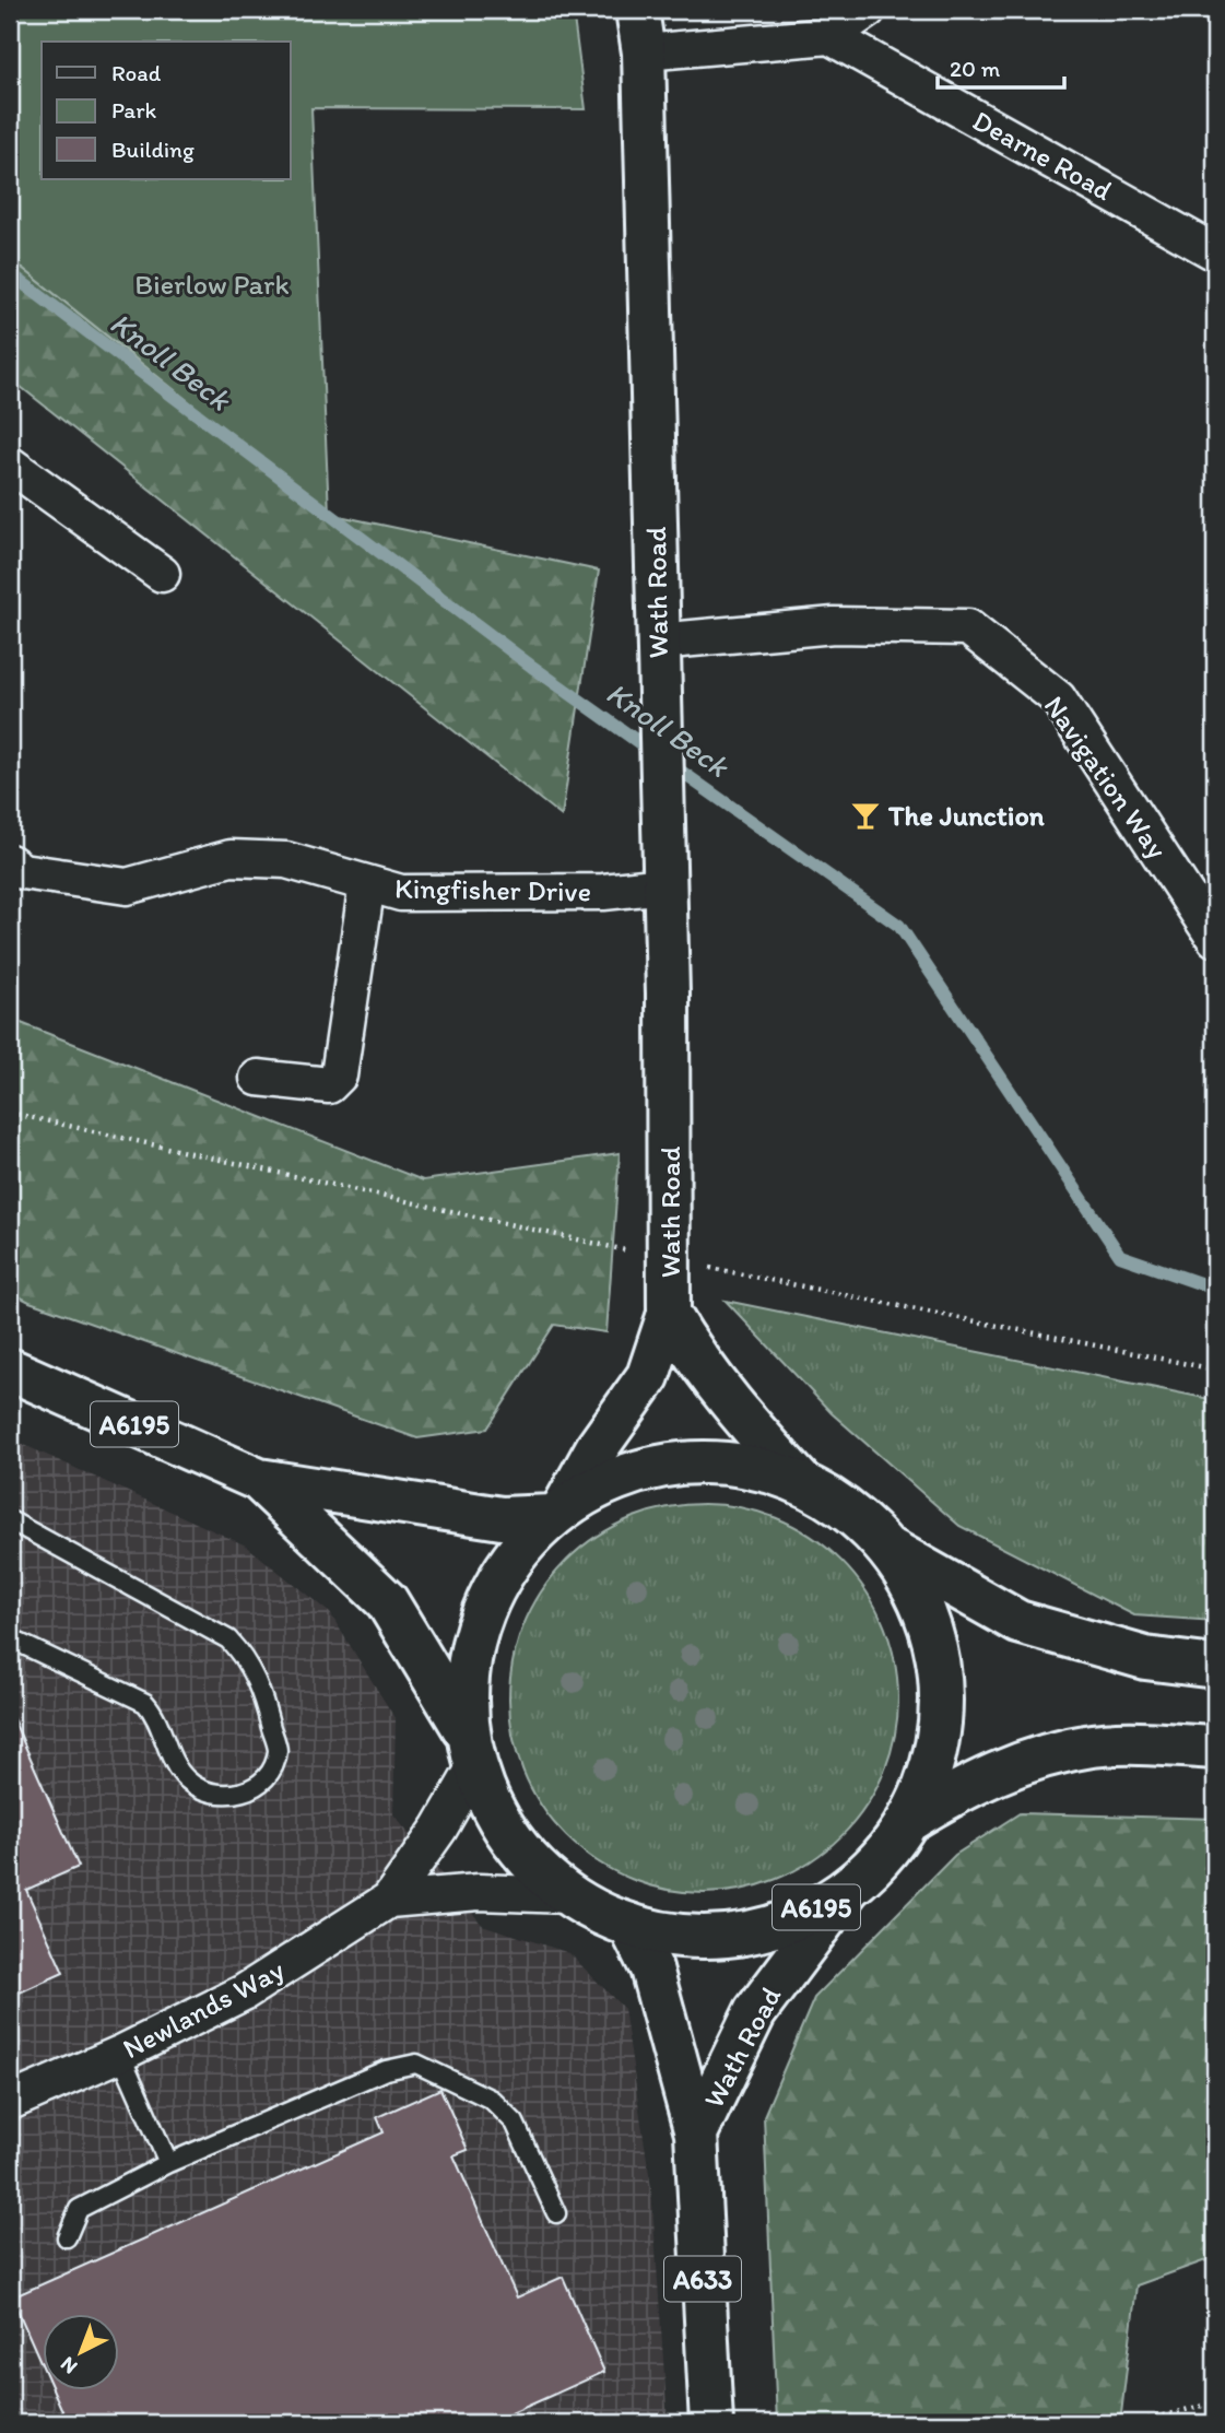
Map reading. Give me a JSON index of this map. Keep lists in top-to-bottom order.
{
  "streets": {
    "main road": ["Wath Road", "A6195", "A633"],
    "street": [
      "Dearne Road",
      "Navigation Way",
      "Kingfisher Drive",
      "Newlands Way"
    ]
  },
  "crossings": [
    ["Wath Road", "Navigation Way"],
    ["Wath Road", "Kingfisher Drive"],
    ["Wath Road", "A6195"]
  ],
  "water": ["Knoll Beck"],
  "parks": ["Bierlow Park"],
  "places": {
    "bar": ["The Junction"]
  },
  "legend": ["Road", "Park", "Building"],
  "scale_bar": "20 m",
  "north": "bottom left"
}
